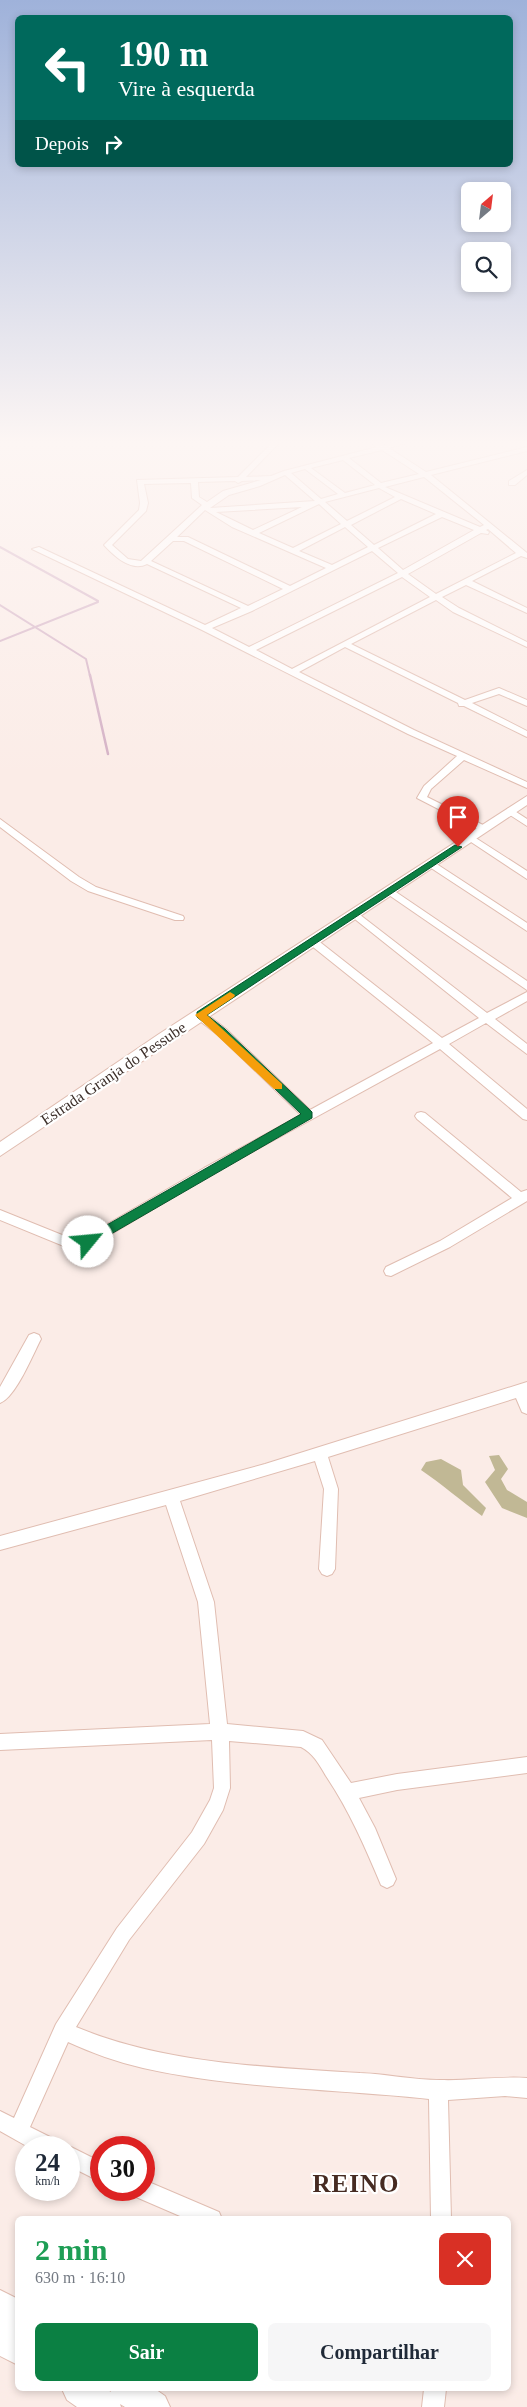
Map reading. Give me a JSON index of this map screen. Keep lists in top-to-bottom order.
{
  "streets": {
    "main road": ["Estrada Granja do Pessube"]
  },
  "districts": ["REINO"],
  "north": "top right",
  "page": {
    "turn": ["190 m", "Vire à esquerda"],
    "then": "Depois",
    "speed": "24 km/h",
    "limit": "30",
    "heading": ["2 min", "630 m · 16:10"],
    "buttons": ["Sair", "Compartilhar"]
  }
}
